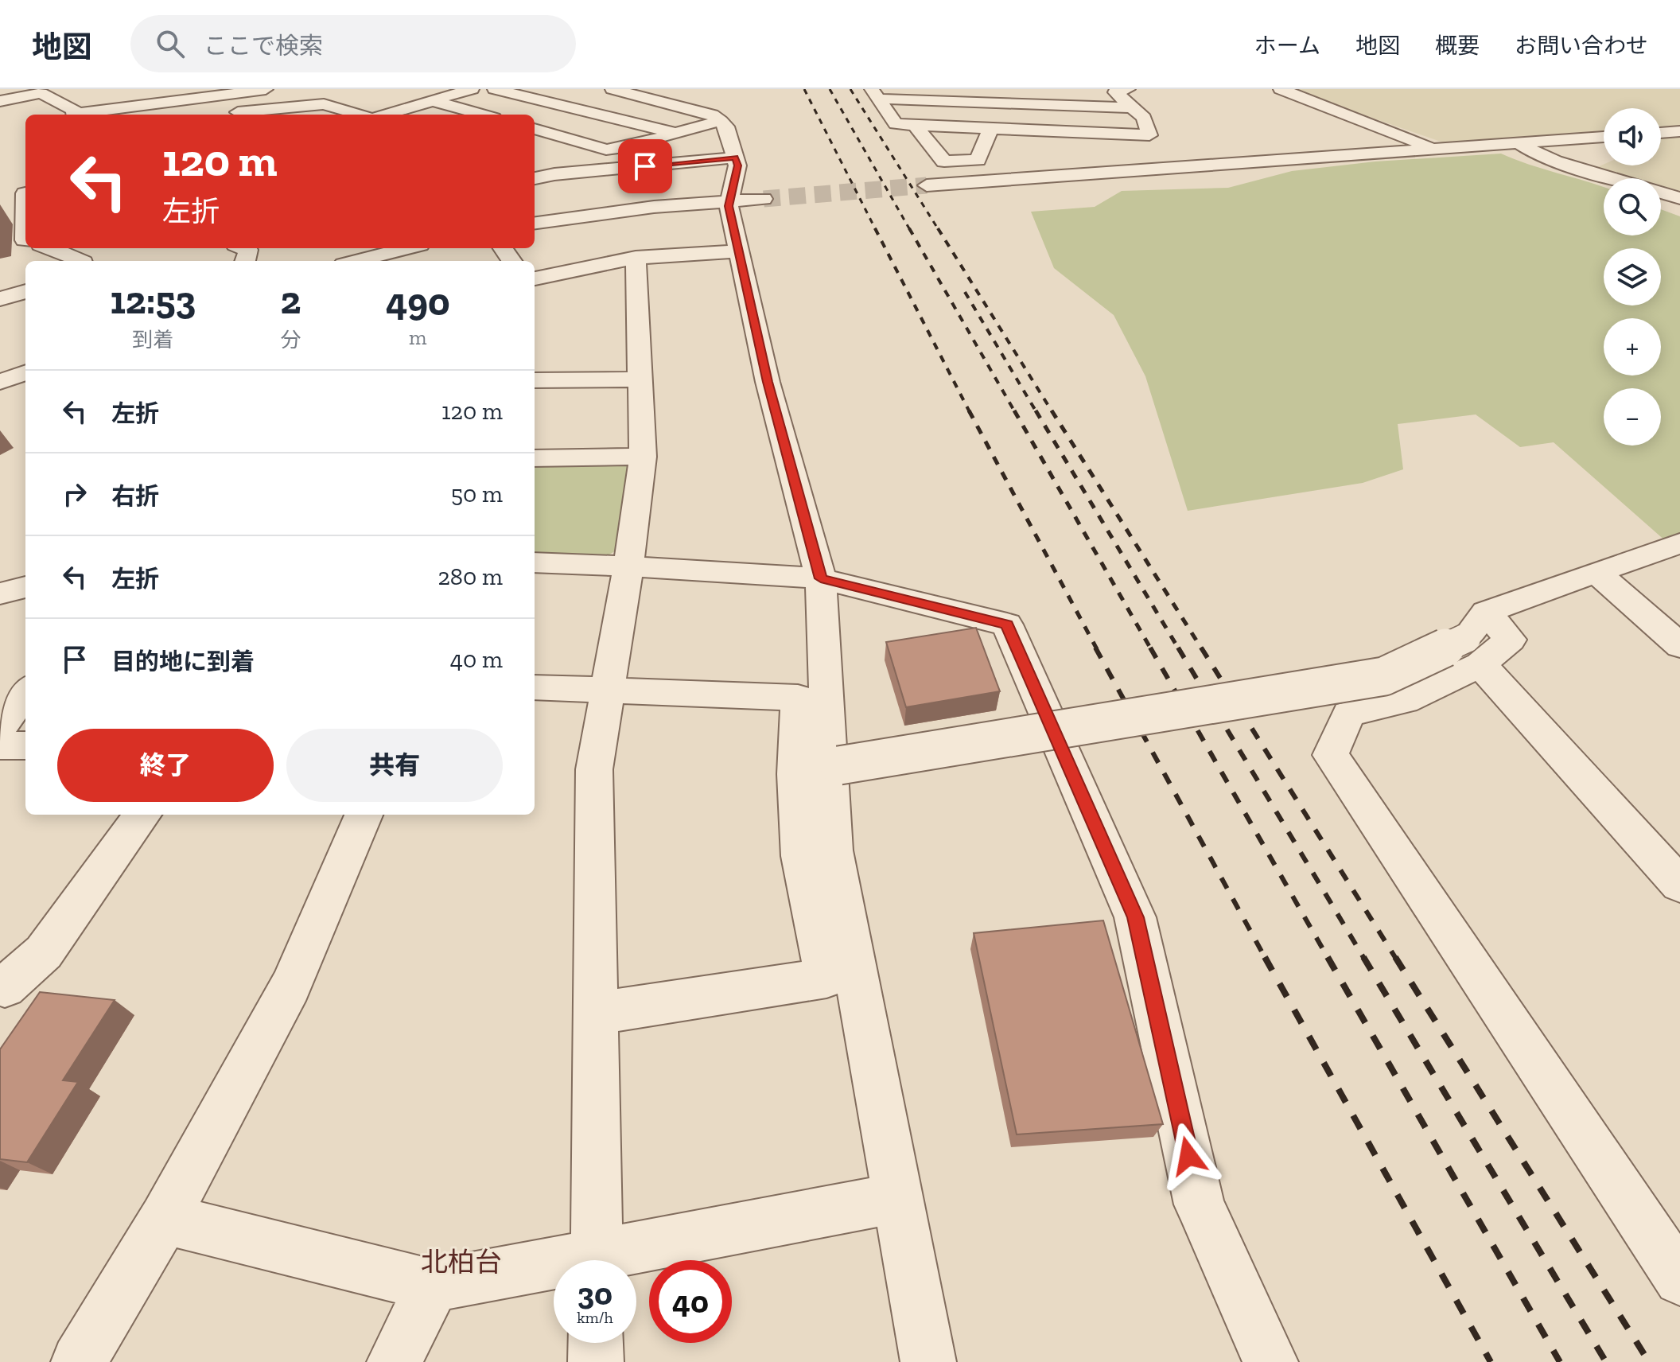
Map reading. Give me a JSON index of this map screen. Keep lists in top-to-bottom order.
{
  "districts": ["北柏台"],
  "page": {
    "header": "地図",
    "search": "ここで検索",
    "nav": [
      "ホーム",
      "地図",
      "概要",
      "お問い合わせ"
    ],
    "map_buttons": ["+", "−"],
    "turn": ["120 m", "左折"],
    "eta": [
      "12:53",
      "到着",
      "2",
      "分",
      "490",
      "m"
    ],
    "list": [
      {
        "name": "左折",
        "value": "120 m"
      },
      {
        "name": "右折",
        "value": "50 m"
      },
      {
        "name": "左折",
        "value": "280 m"
      },
      {
        "name": "目的地に到着",
        "value": "40 m"
      }
    ],
    "buttons": ["終了", "共有"],
    "speed": "30 km/h",
    "limit": "40"
  }
}
